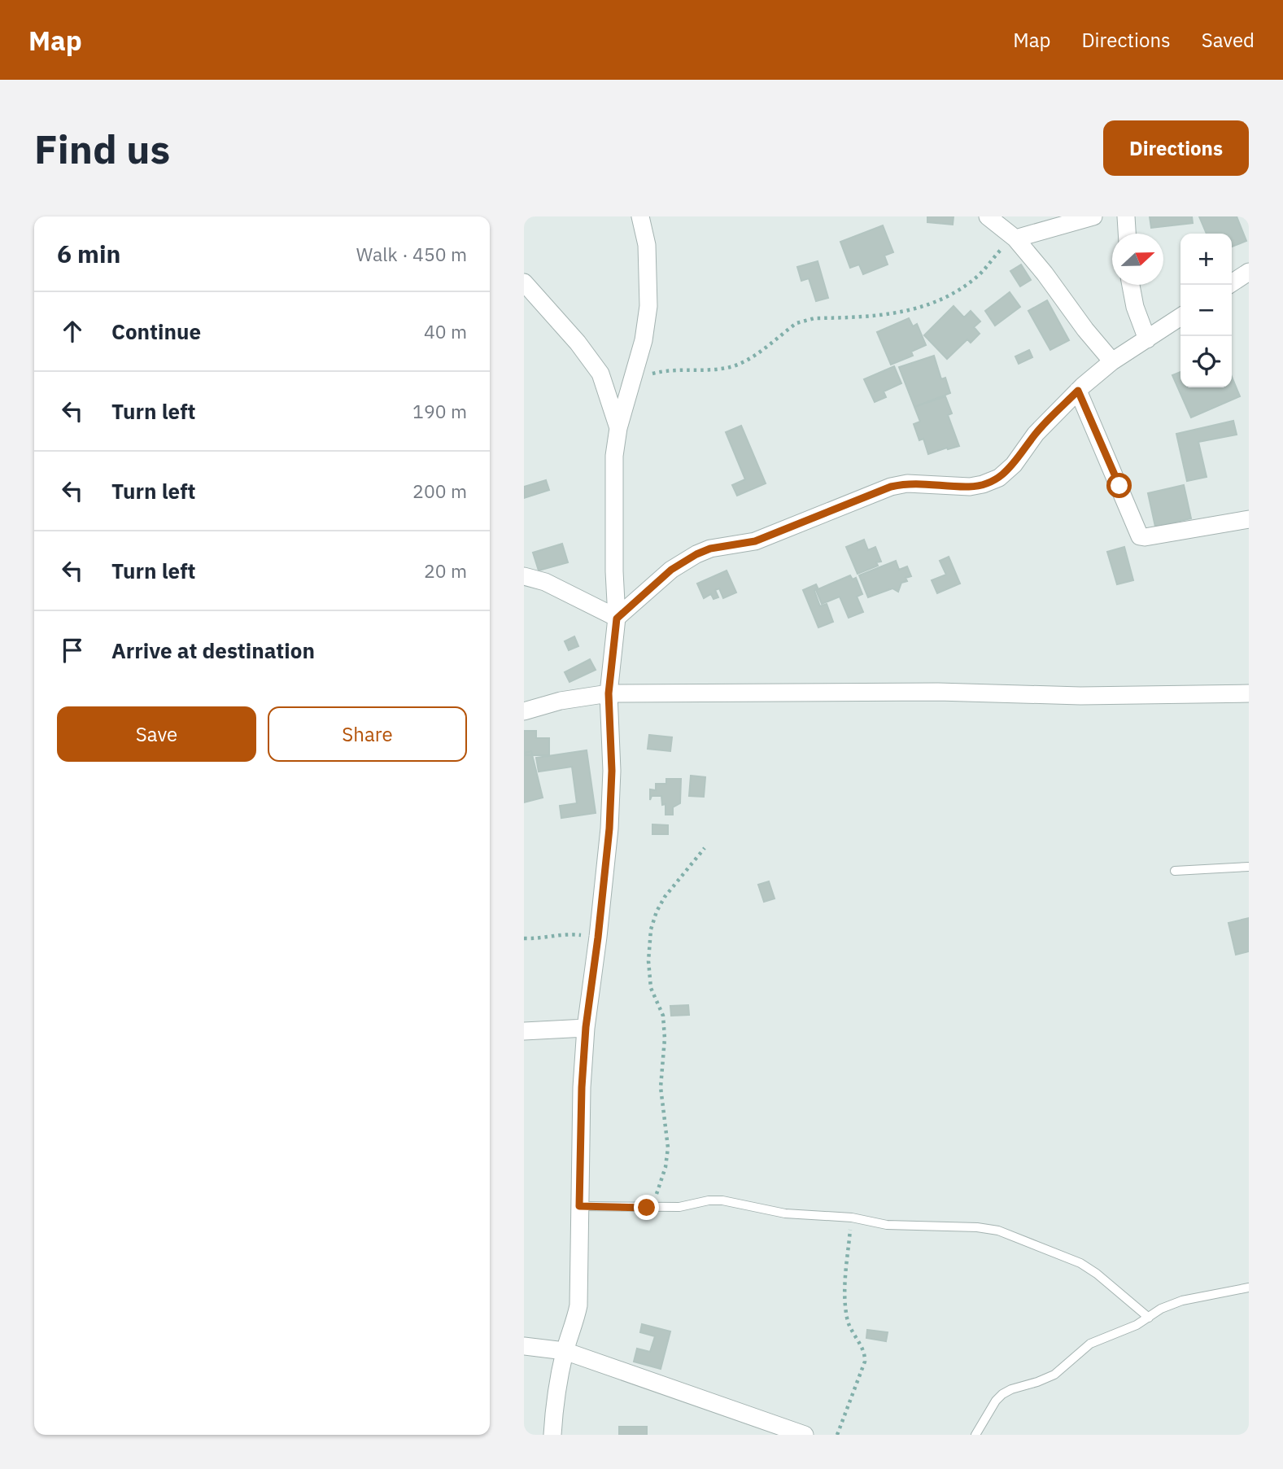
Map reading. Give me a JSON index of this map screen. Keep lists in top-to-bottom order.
{
  "north": "right",
  "page": {
    "header": "Map",
    "nav": ["Map", "Directions", "Saved"],
    "buttons": [
      "Directions",
      ["Save", "Share"]
    ],
    "title": "Find us",
    "heading": ["6 min", "Walk · 450 m"],
    "map_buttons": ["+", "−"],
    "list": [
      ["Continue", "40 m"],
      ["Turn left", "190 m"],
      ["Turn left", "200 m"],
      ["Turn left", "20 m"],
      "Arrive at destination"
    ]
  }
}
